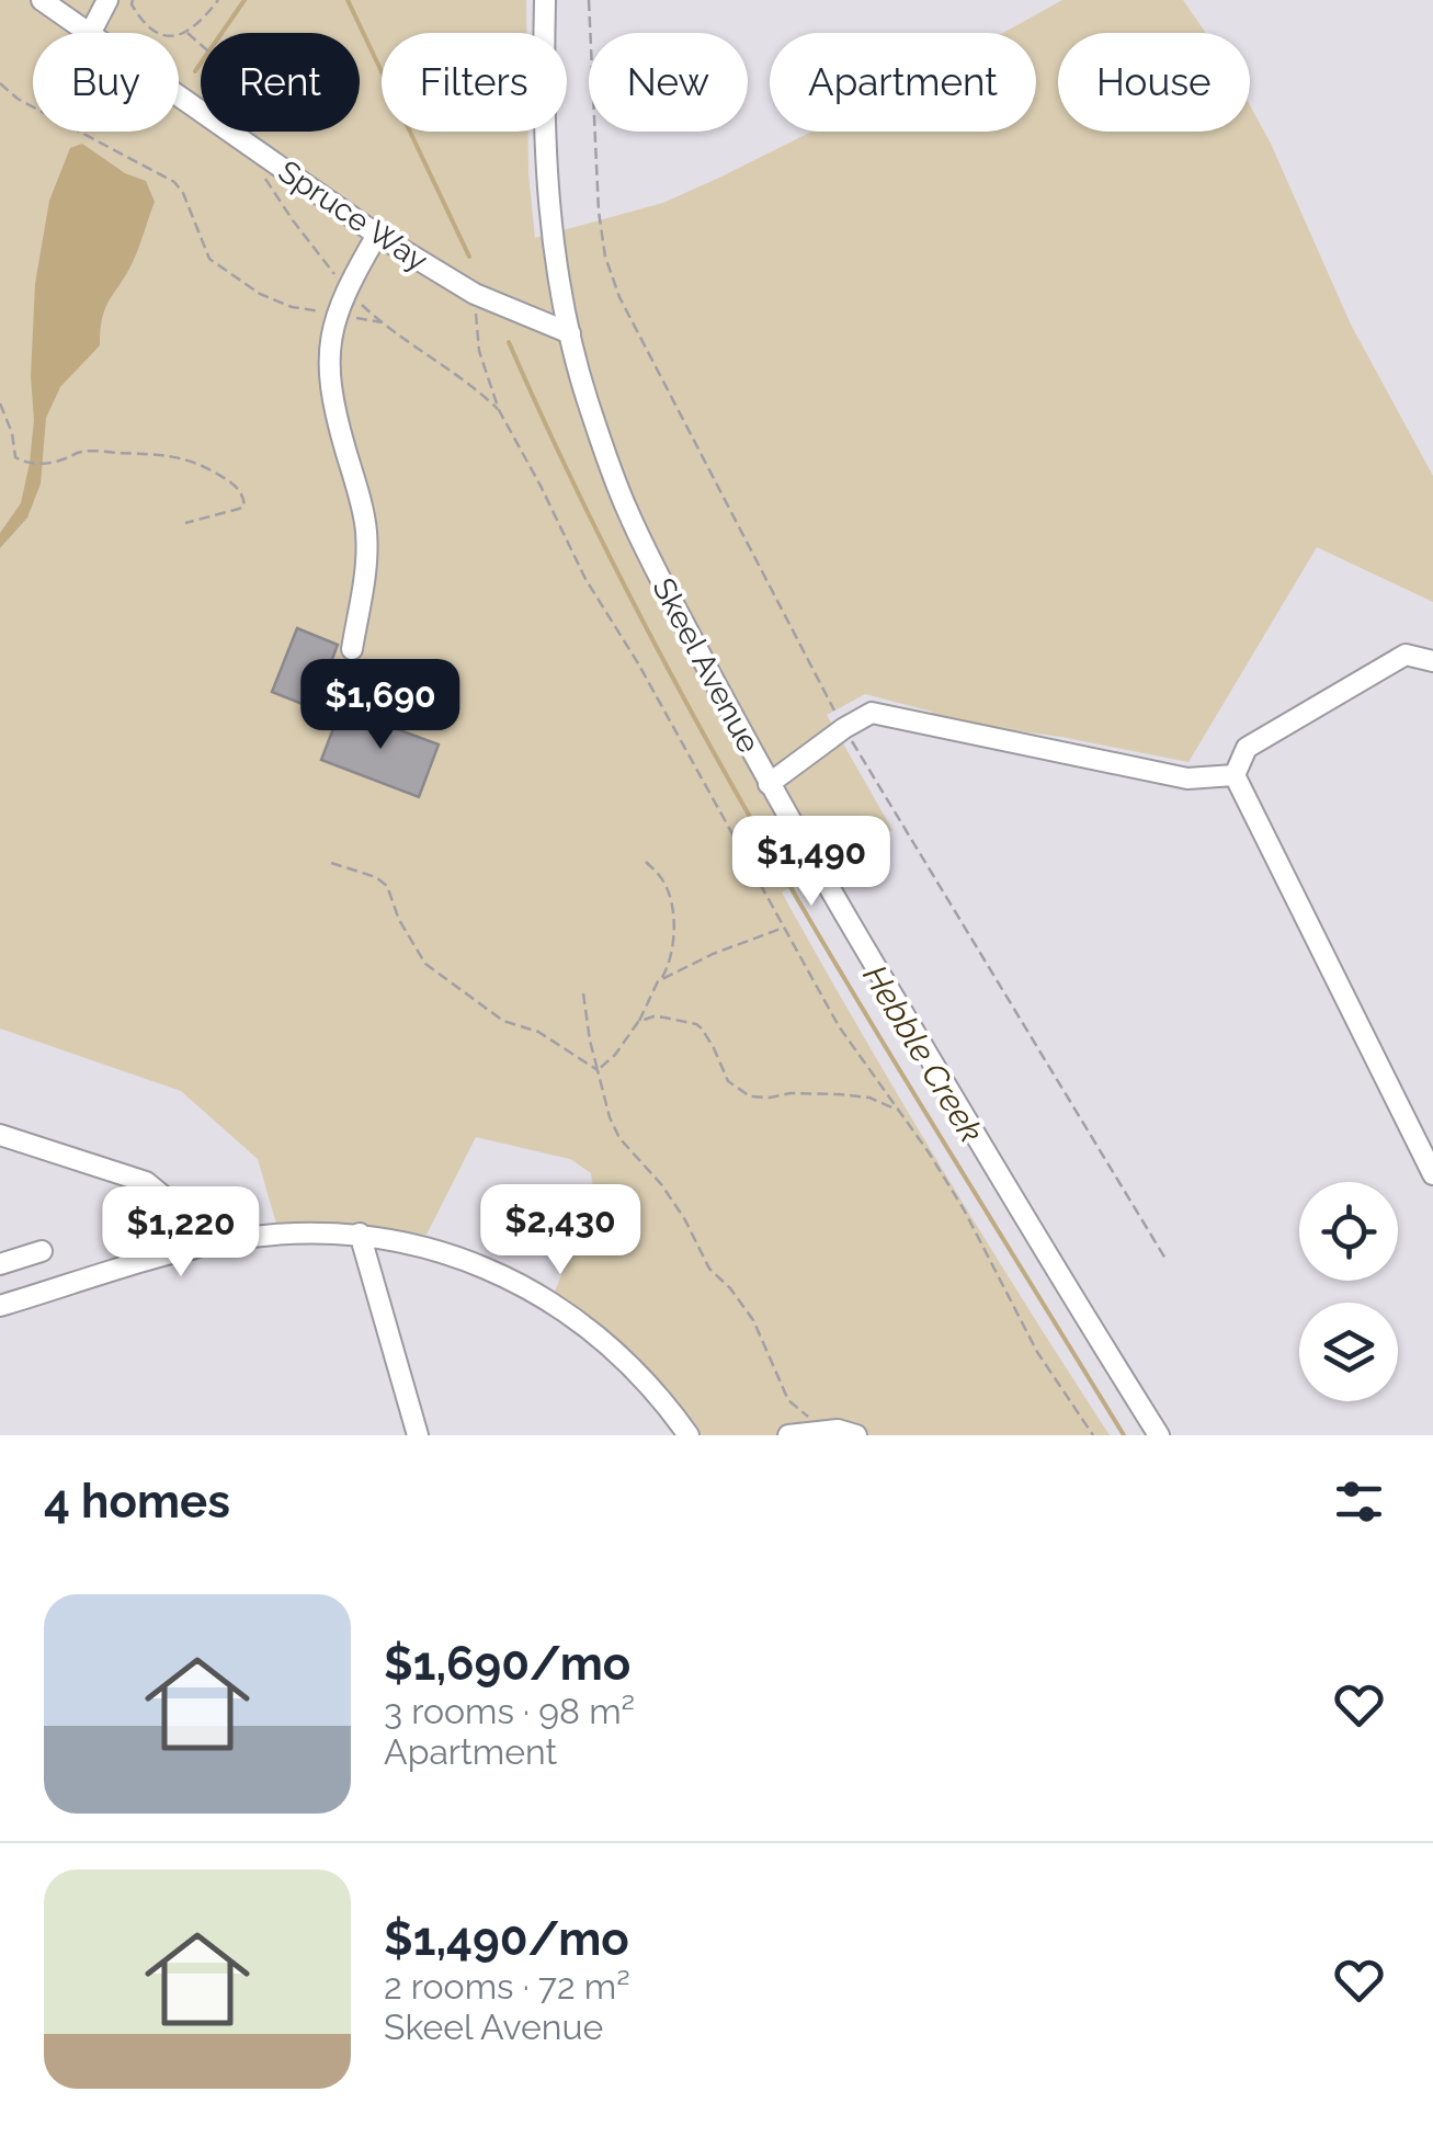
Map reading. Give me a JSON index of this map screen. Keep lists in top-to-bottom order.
{
  "streets": {
    "street": ["Spruce Way", "Skeel Avenue"]
  },
  "crossings": [
    ["Spruce Way", "Skeel Avenue"]
  ],
  "water": ["Hebble Creek"],
  "page": {
    "chip": [
      "Buy",
      "Rent",
      "Filters",
      "New",
      "Apartment",
      "House"
    ],
    "price": [
      "$1,690",
      "$1,490",
      "$2,430",
      "$1,220"
    ],
    "heading": "4 homes",
    "list": [
      {
        "name": "$1,690/mo",
        "note": "3 rooms · 98 m² · Apartment"
      },
      {
        "name": "$1,490/mo",
        "note": "2 rooms · 72 m² · Skeel Avenue"
      }
    ]
  }
}
